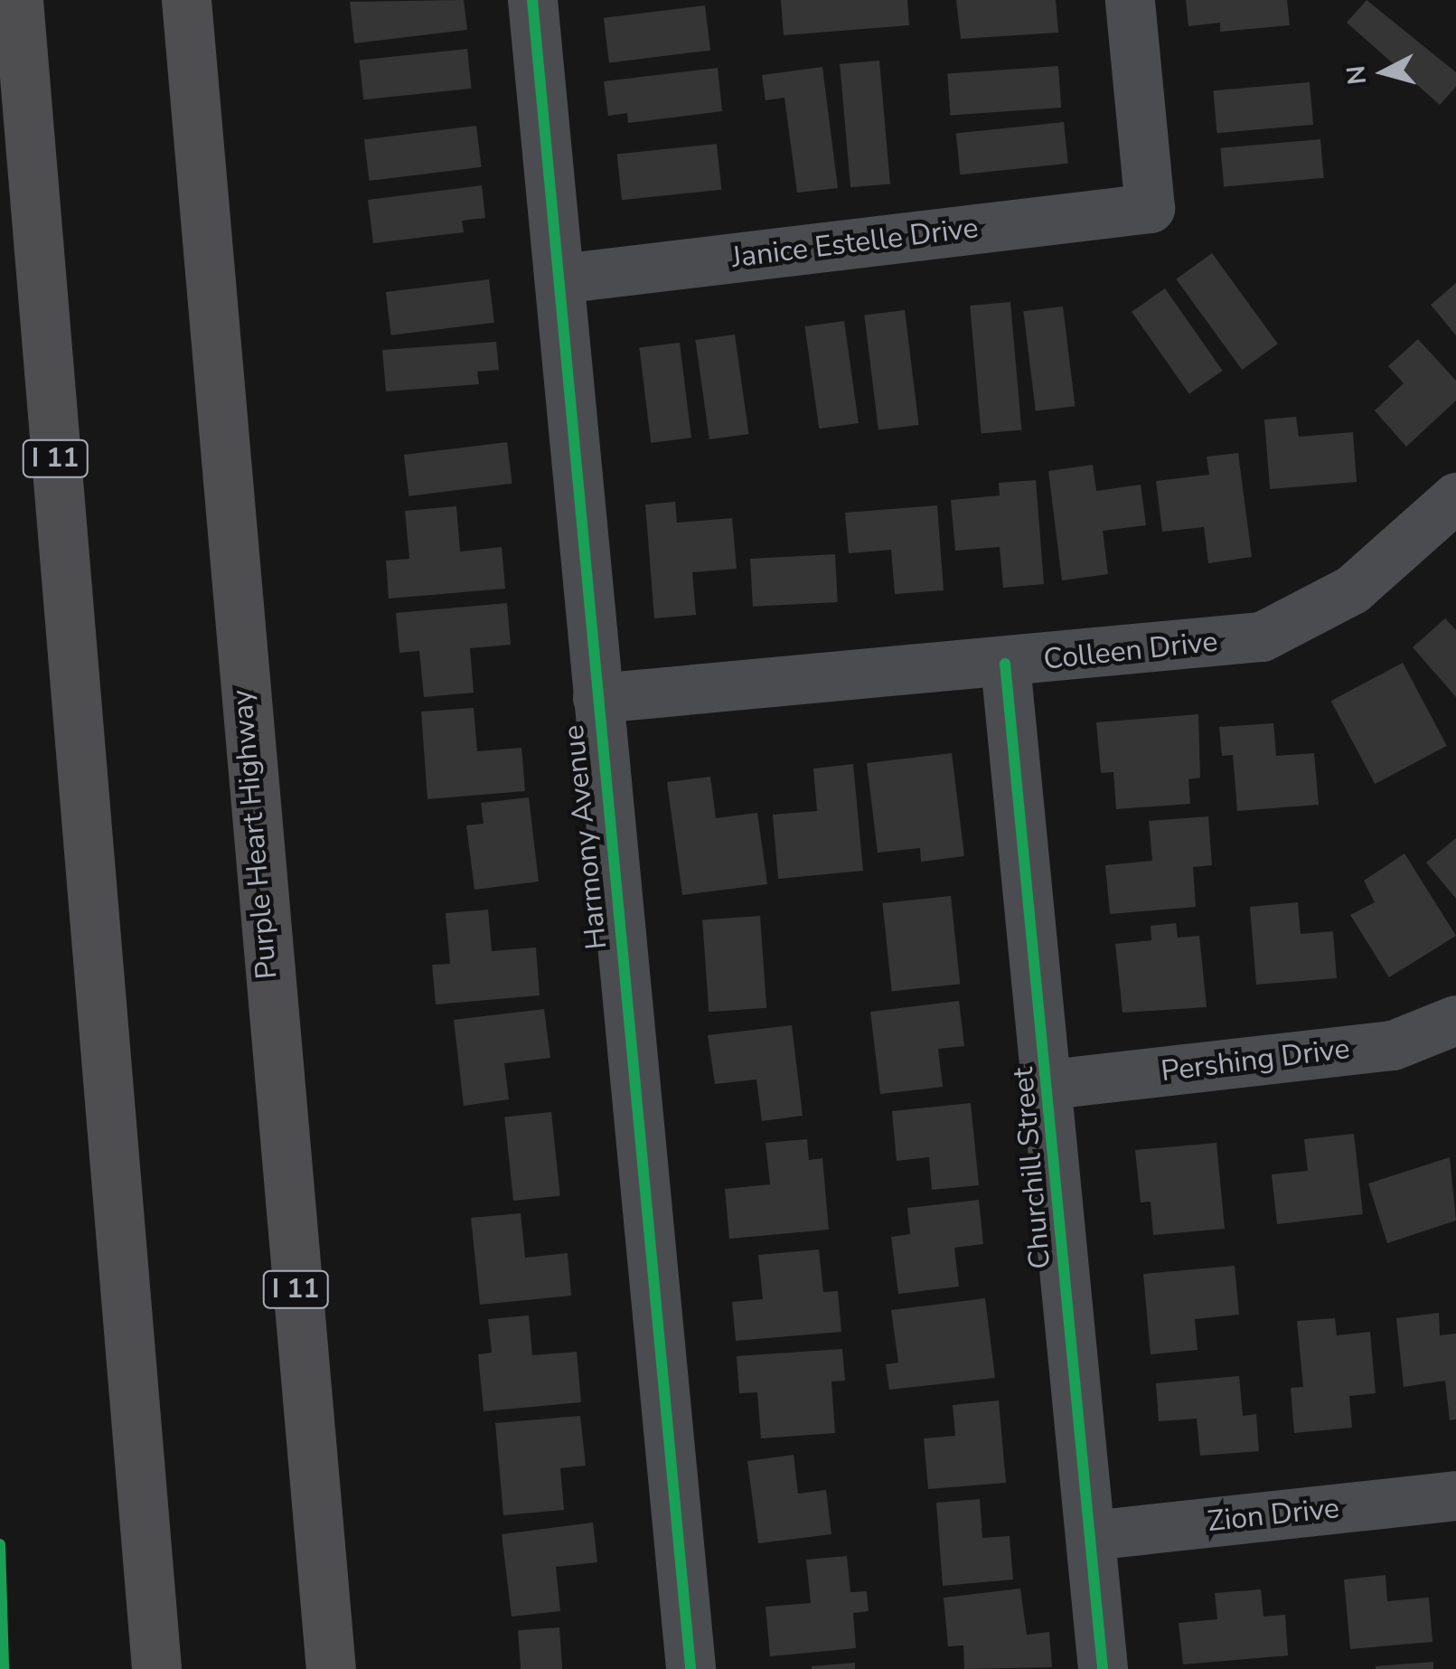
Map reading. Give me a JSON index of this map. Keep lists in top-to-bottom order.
{
  "streets": {
    "highway": ["I 11", "Purple Heart Highway"],
    "street": [
      "Janice Estelle Drive",
      "Colleen Drive",
      "Harmony Avenue",
      "Pershing Drive",
      "Churchill Street",
      "Zion Drive"
    ]
  },
  "crossings": [
    ["Janice Estelle Drive", "Harmony Avenue"],
    ["Colleen Drive", "Harmony Avenue"],
    ["Colleen Drive", "Churchill Street"],
    ["Pershing Drive", "Churchill Street"],
    ["Churchill Street", "Zion Drive"]
  ],
  "north": "left"
}
